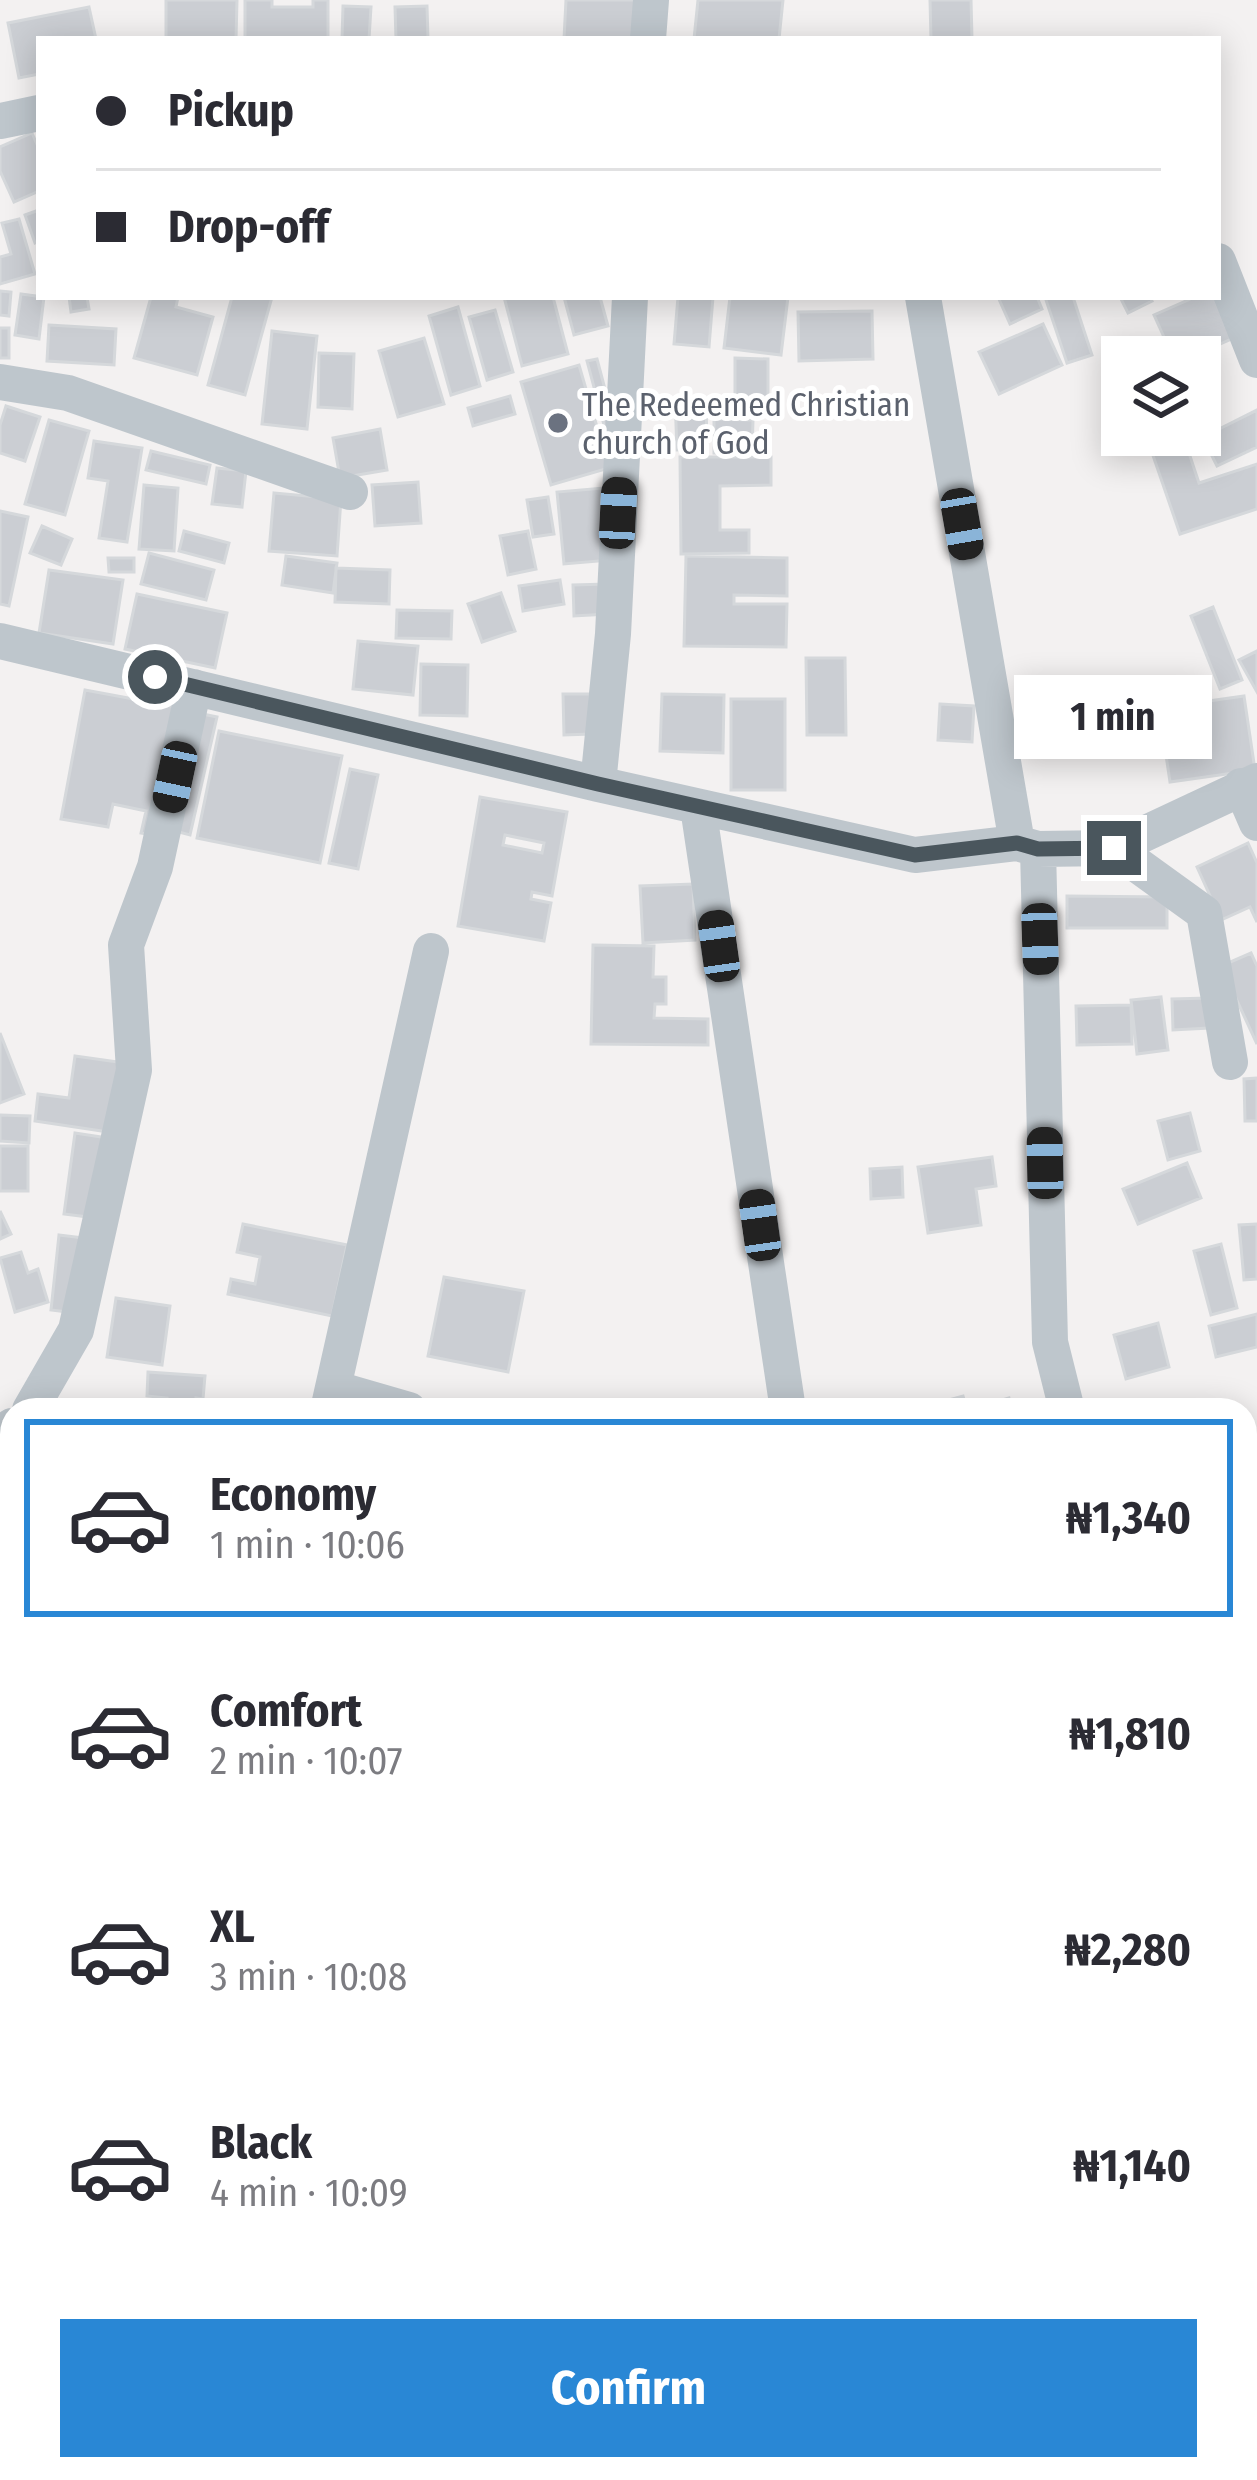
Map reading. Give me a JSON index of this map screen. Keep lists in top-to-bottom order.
{
  "places": ["The Redeemed Christian church of God"],
  "page": {
    "banner": ["Pickup", "Drop-off"],
    "bubble": "1 min",
    "list": [
      {
        "name": "Economy",
        "note": "1 min · 10:06",
        "value": "₦1,340"
      },
      {
        "name": "Comfort",
        "note": "2 min · 10:07",
        "value": "₦1,810"
      },
      {
        "name": "XL",
        "note": "3 min · 10:08",
        "value": "₦2,280"
      },
      {
        "name": "Black",
        "note": "4 min · 10:09",
        "value": "₦1,140"
      }
    ],
    "buttons": "Confirm"
  }
}
